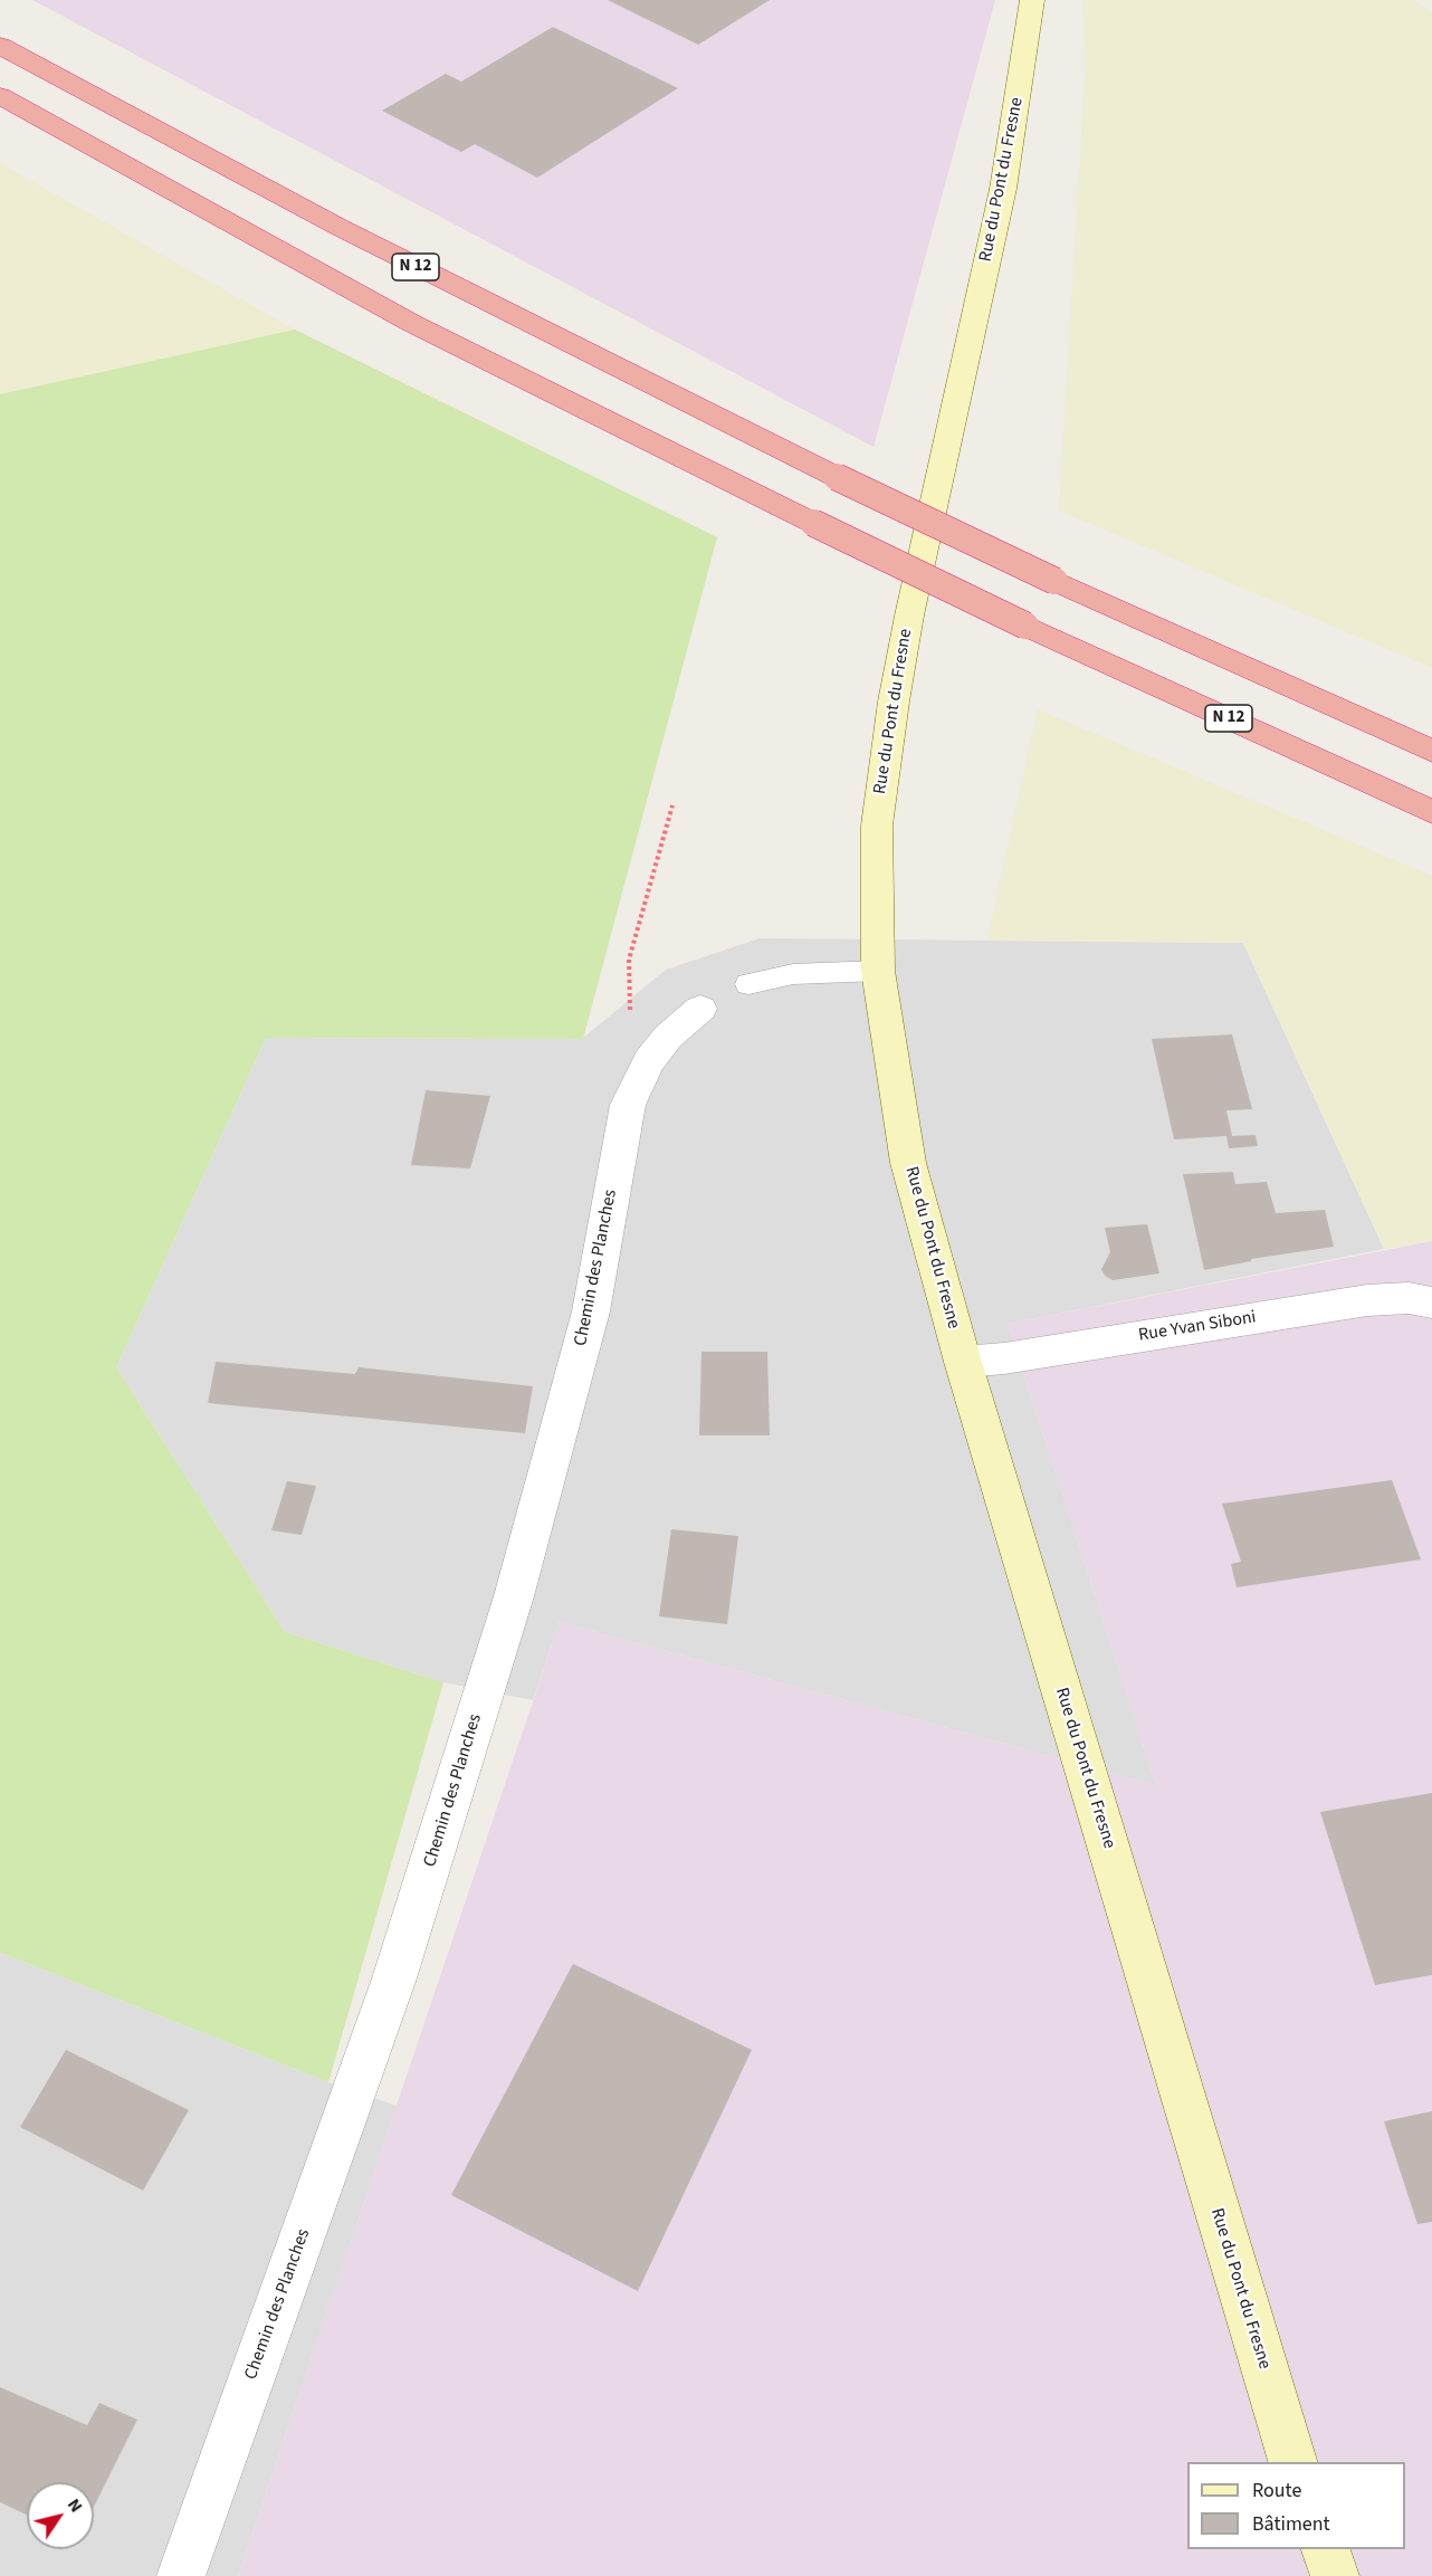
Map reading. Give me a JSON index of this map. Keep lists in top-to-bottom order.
{
  "streets": {
    "highway": ["N 12"],
    "main road": ["Rue du Pont du Fresne"],
    "street": ["Chemin des Planches", "Rue Yvan Siboni"]
  },
  "crossings": [
    ["Rue du Pont du Fresne", "Rue Yvan Siboni"]
  ],
  "legend": ["Route", "Bâtiment"],
  "north": "top right"
}
